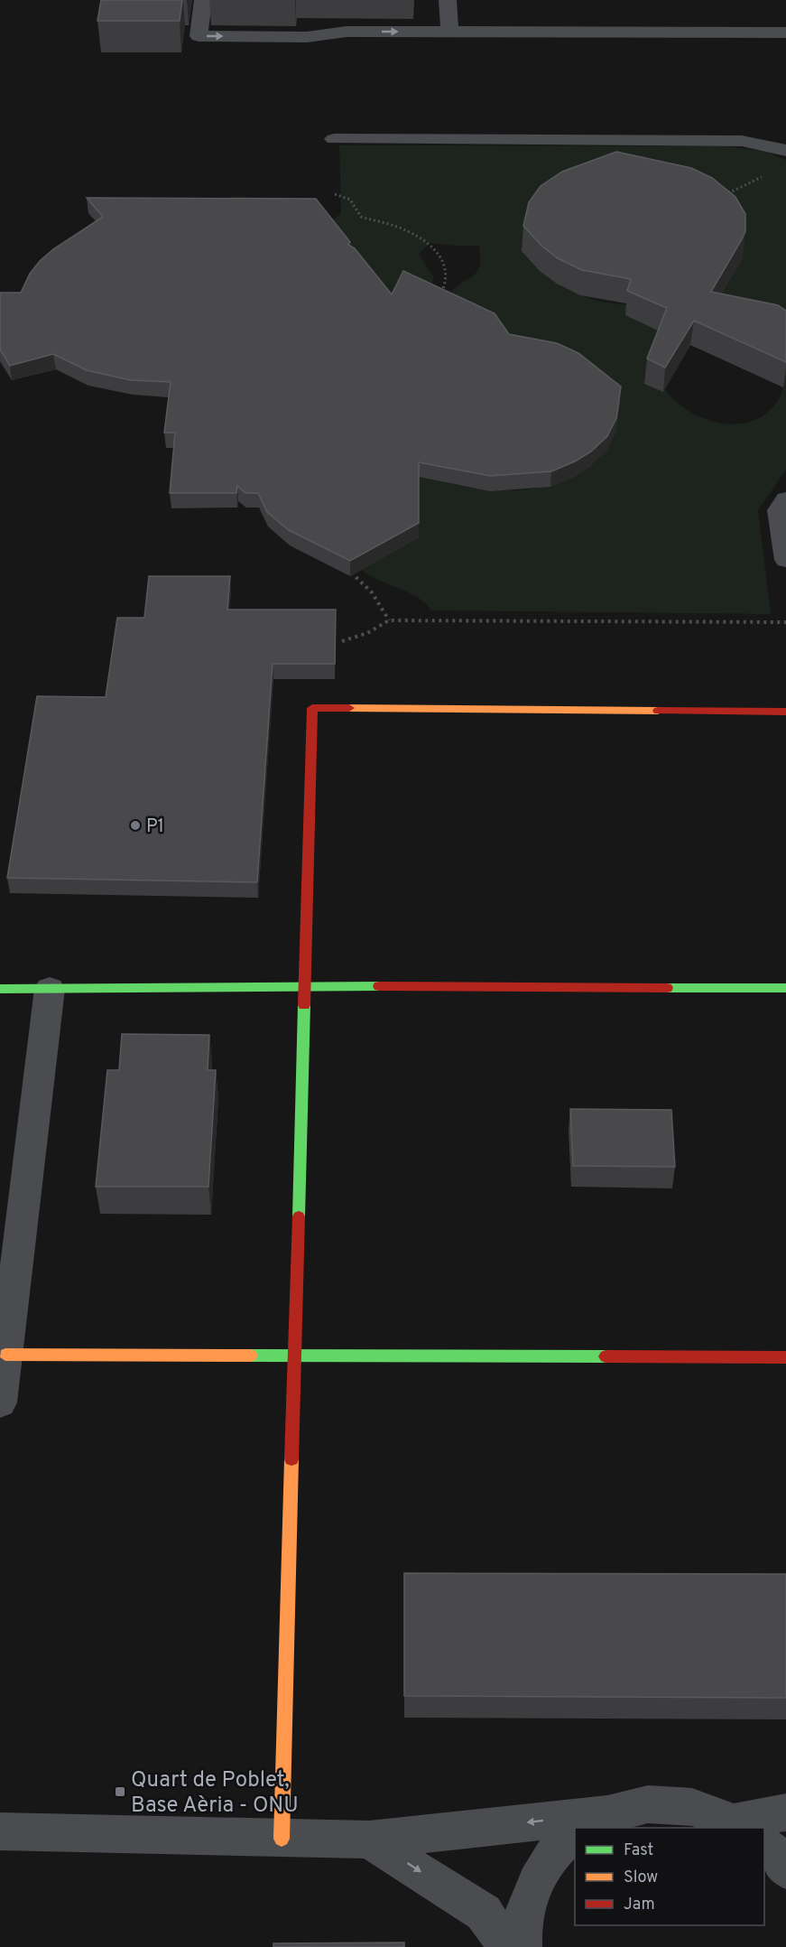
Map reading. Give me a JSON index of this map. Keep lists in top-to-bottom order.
{
  "places": {
    "other": ["P1"],
    "transit": ["Quart de Poblet, Base Aèria - ONU"]
  },
  "legend": ["Fast", "Slow", "Jam"]
}
